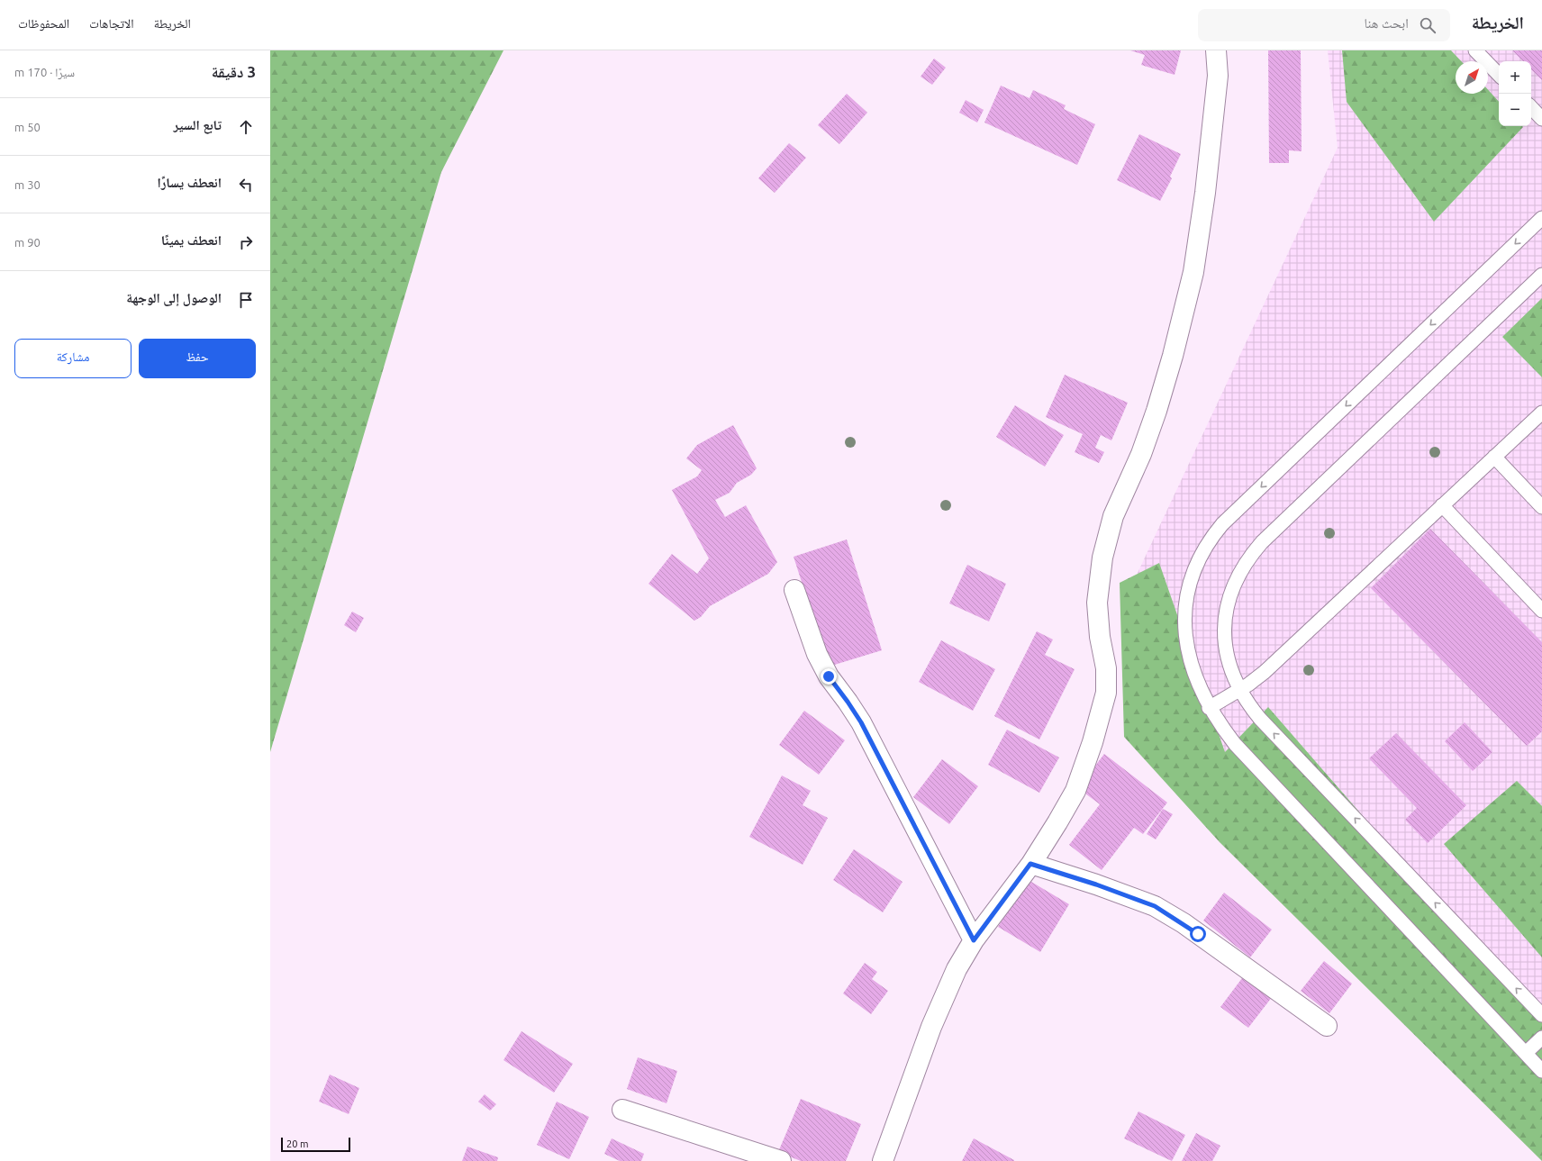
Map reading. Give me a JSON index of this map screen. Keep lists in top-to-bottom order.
{
  "scale_bar": "20 m",
  "north": "top right",
  "page": {
    "header": "الخريطة",
    "search": "ابحث هنا",
    "nav": ["الخريطة", "الاتجاهات", "المحفوظات"],
    "heading": ["3 دقيقة", "سيرًا · 170 m"],
    "map_buttons": ["+", "−"],
    "list": [
      ["تابع السير", "50 m"],
      ["انعطف يسارًا", "30 m"],
      ["انعطف يمينًا", "90 m"],
      "الوصول إلى الوجهة"
    ],
    "buttons": ["حفظ", "مشاركة"],
    "scale": "20 m"
  }
}
